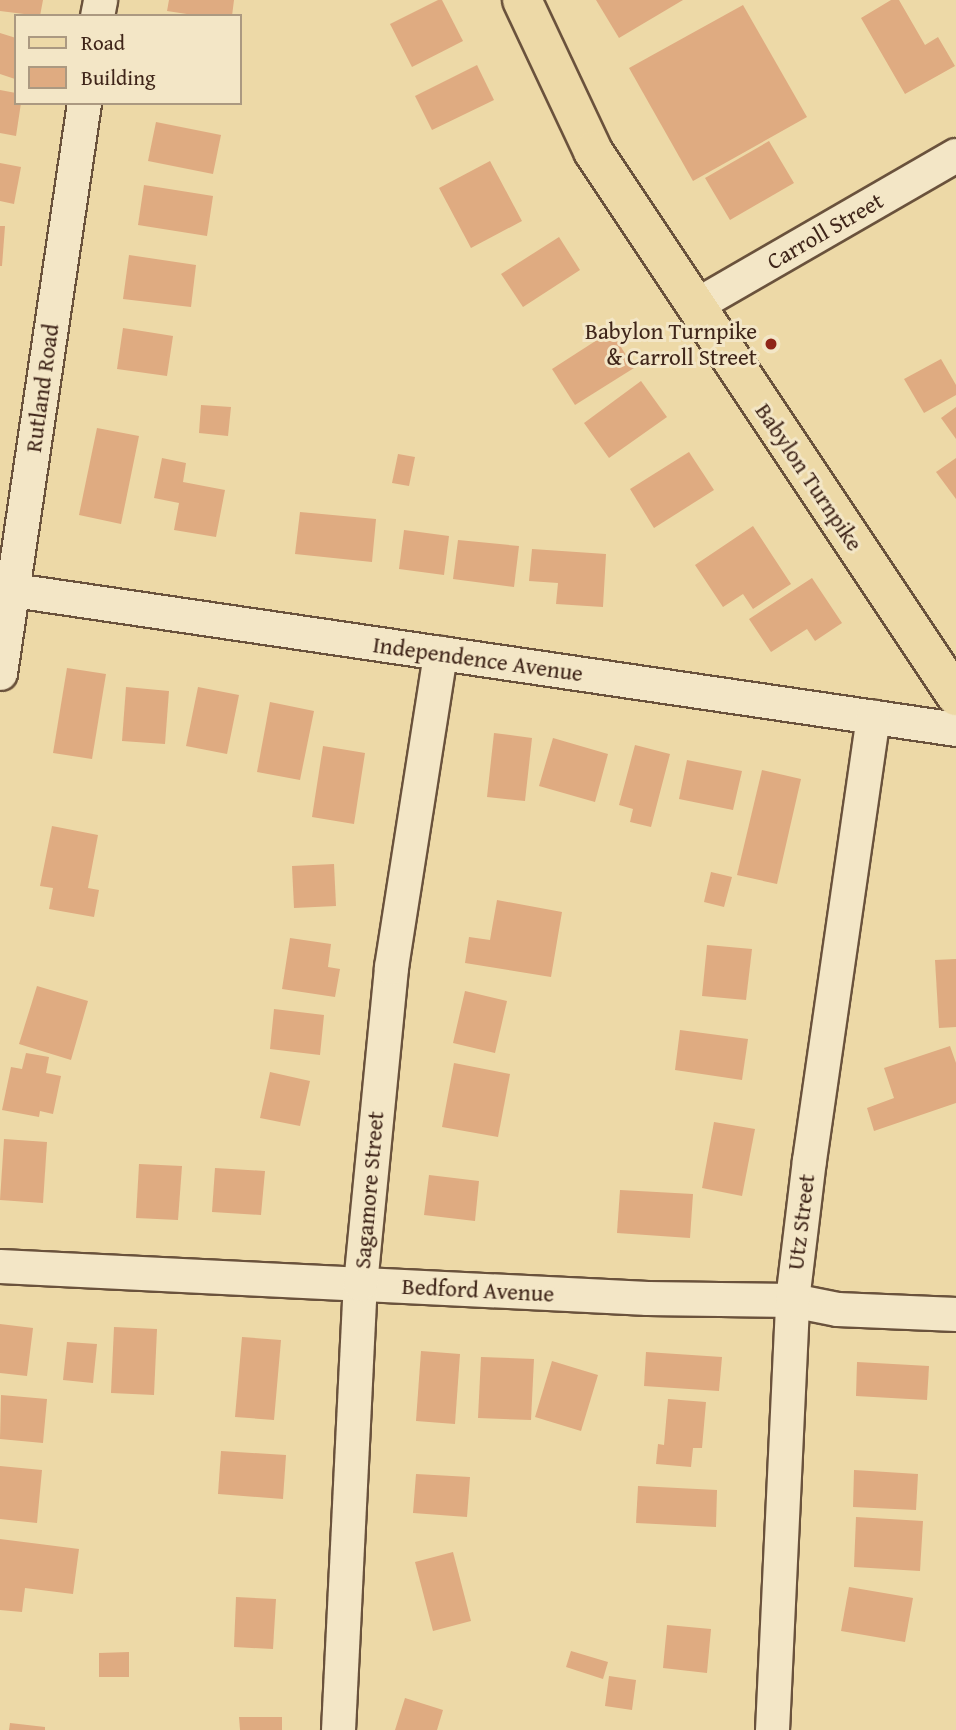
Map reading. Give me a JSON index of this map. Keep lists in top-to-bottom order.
{
  "streets": {
    "main road": ["Babylon Turnpike"],
    "street": [
      "Carroll Street",
      "Rutland Road",
      "Independence Avenue",
      "Sagamore Street",
      "Utz Street",
      "Bedford Avenue"
    ]
  },
  "crossings": [
    ["Carroll Street", "Babylon Turnpike"],
    ["Rutland Road", "Independence Avenue"],
    ["Independence Avenue", "Sagamore Street"],
    ["Independence Avenue", "Utz Street"],
    ["Sagamore Street", "Bedford Avenue"],
    ["Utz Street", "Bedford Avenue"]
  ],
  "places": ["Babylon Turnpike & Carroll Street"],
  "legend": ["Road", "Building"]
}
